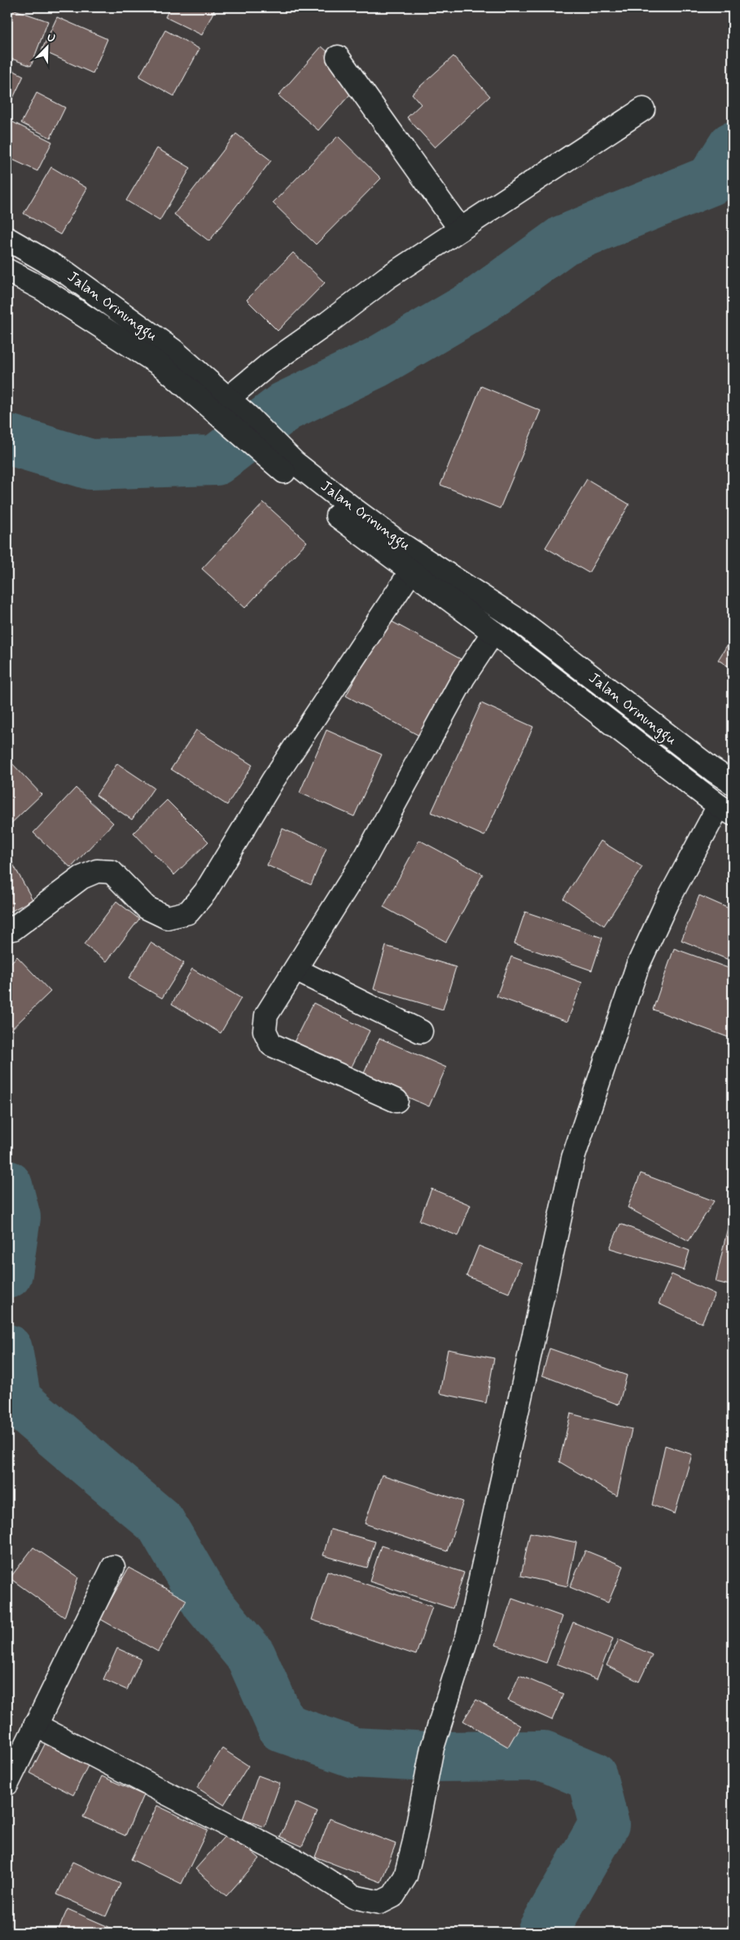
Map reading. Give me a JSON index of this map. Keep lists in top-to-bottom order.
{
  "streets": {
    "street": ["Jalan Orinunggu"]
  },
  "north": "top right"
}
